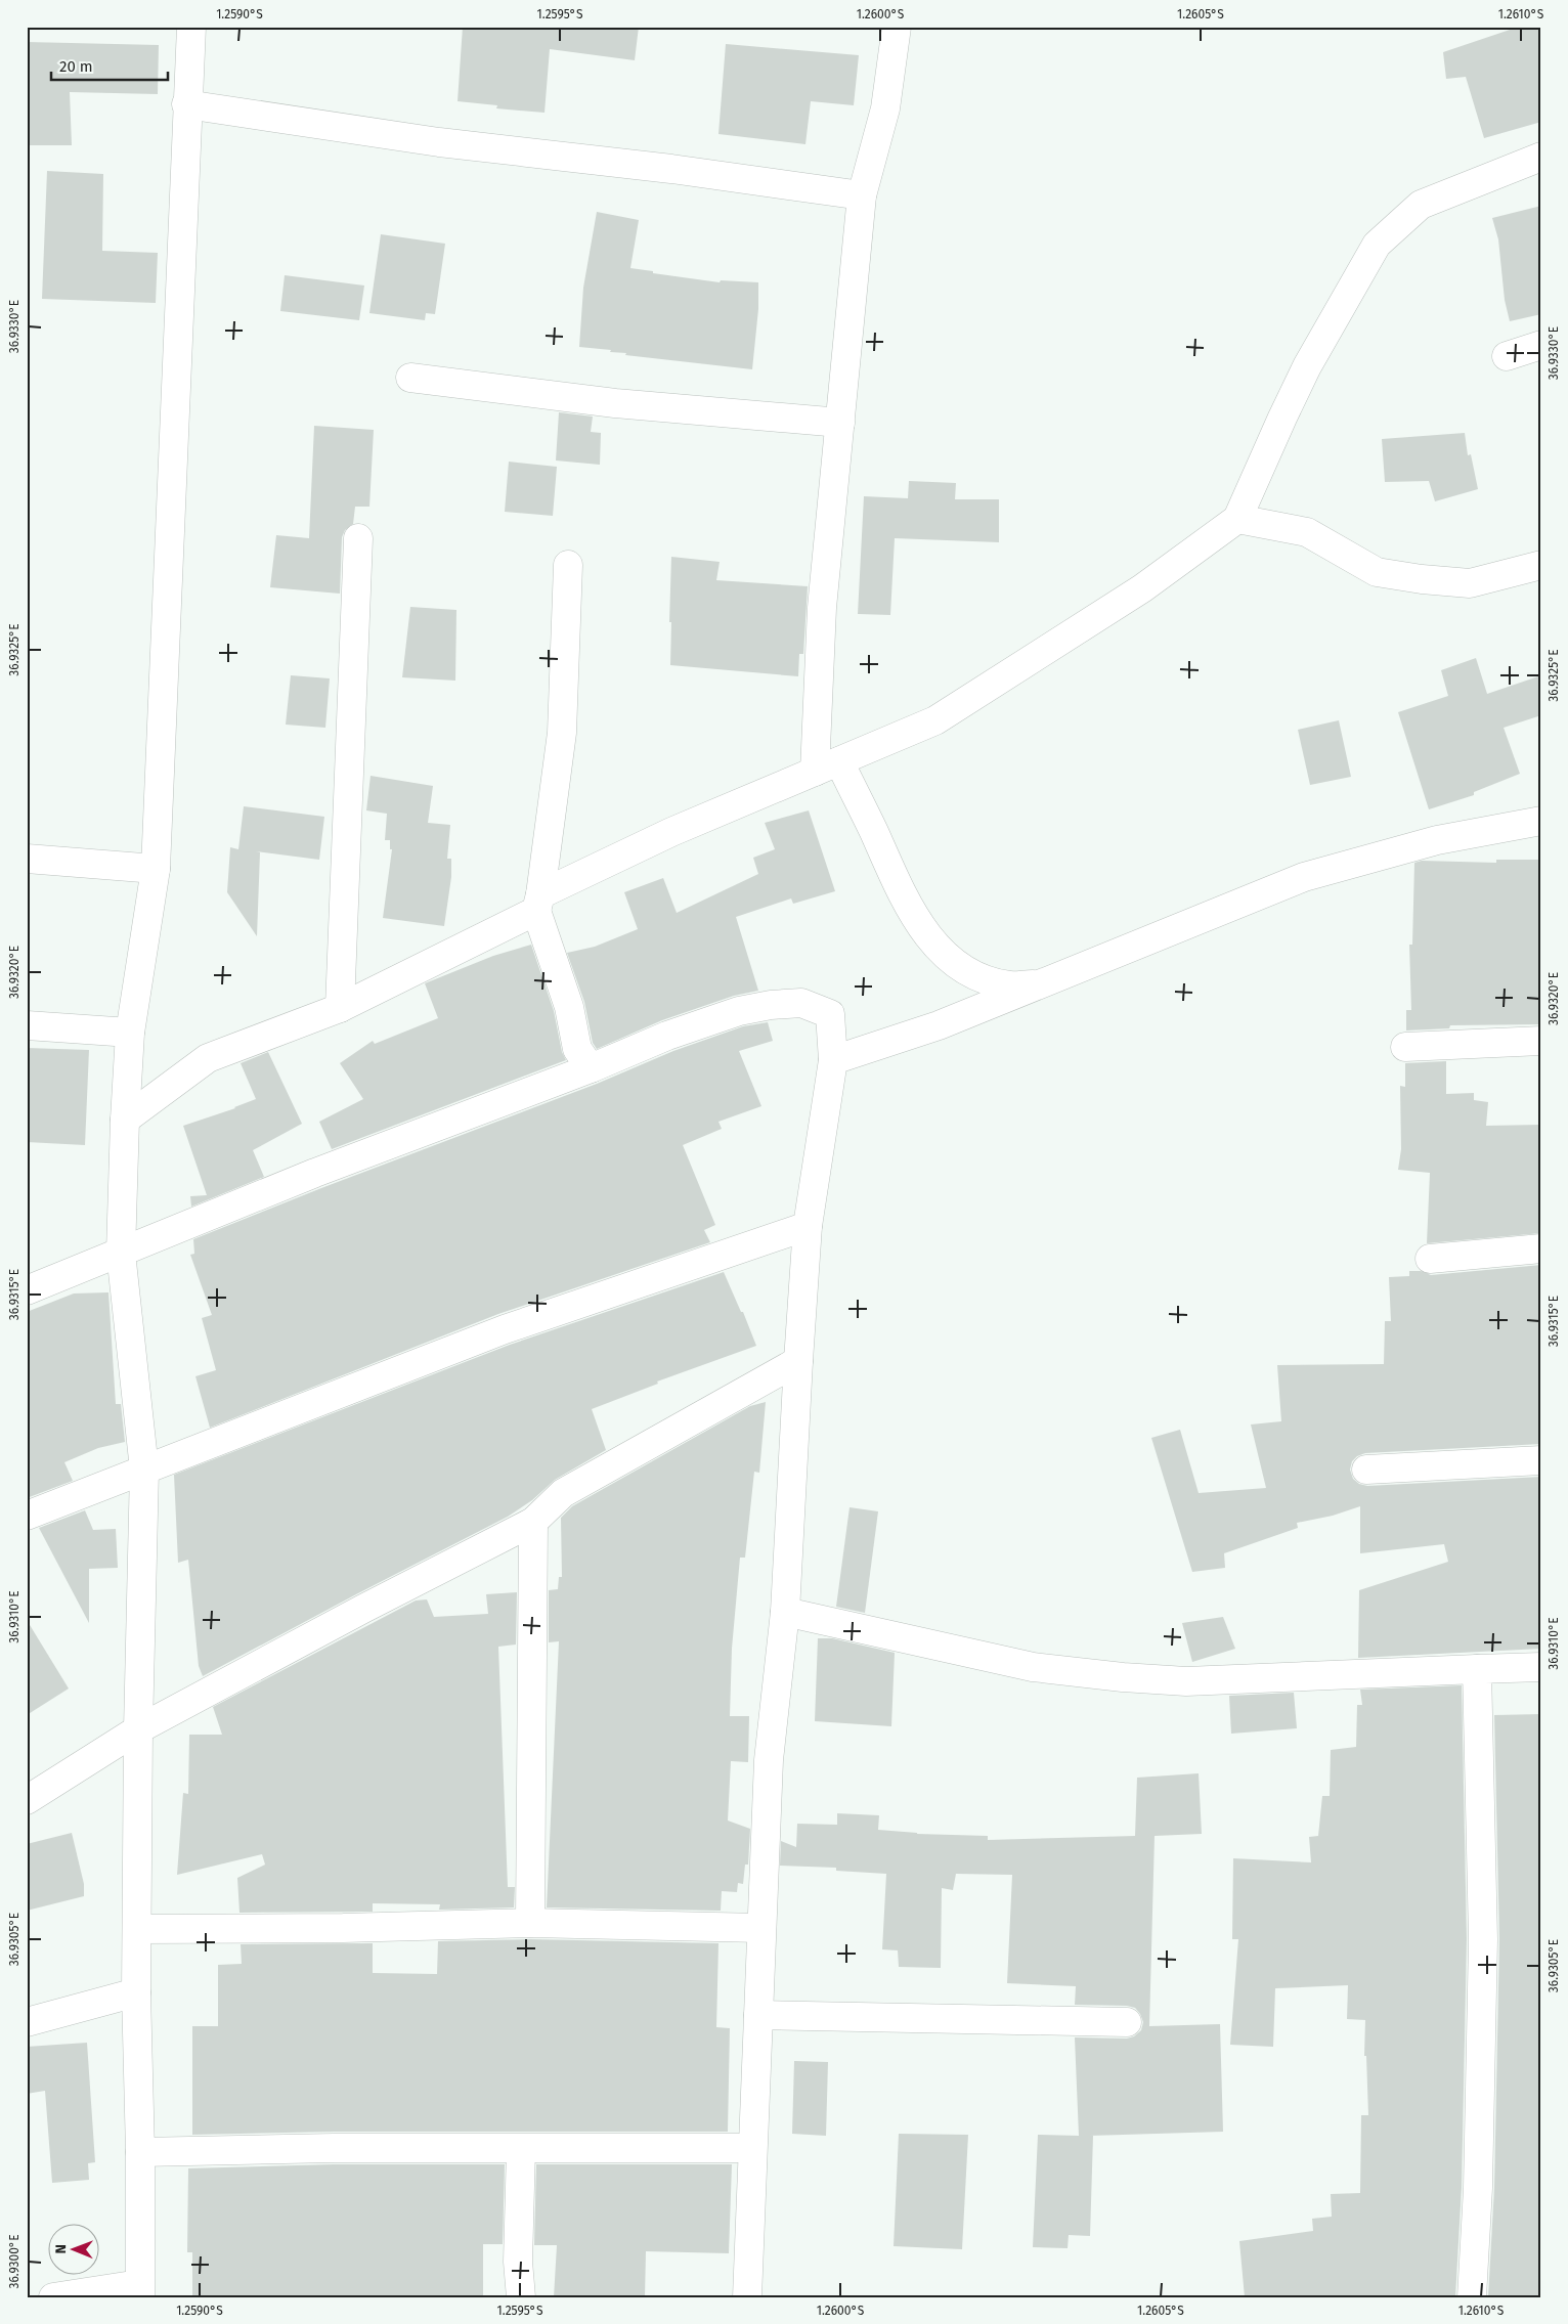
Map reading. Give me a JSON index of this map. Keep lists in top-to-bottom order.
{
  "scale_bar": "20 m",
  "north": "left",
  "coordinates": [
    "1.2590°S",
    "1.2595°S",
    "1.2600°S",
    "1.2605°S",
    "1.2610°S",
    "36.9330°E",
    "36.9325°E",
    "36.9320°E",
    "36.9315°E",
    "36.9310°E",
    "36.9305°E",
    "36.9300°E"
  ]
}
